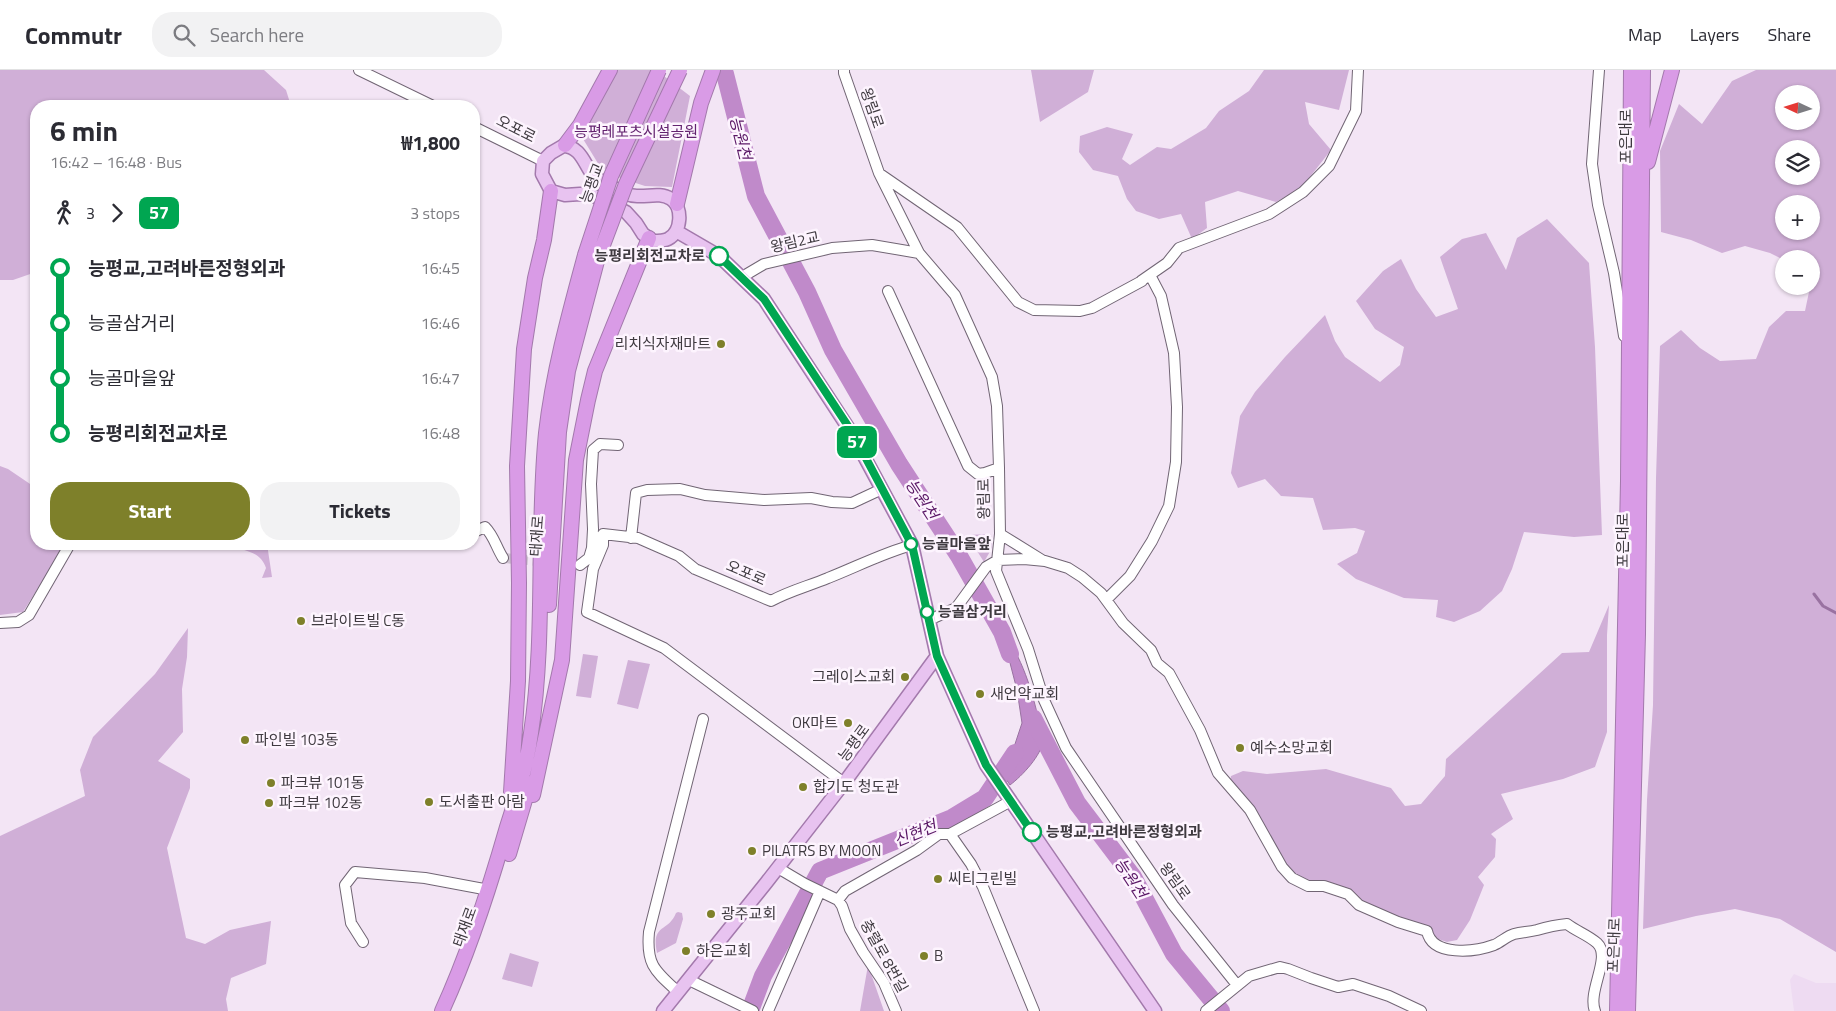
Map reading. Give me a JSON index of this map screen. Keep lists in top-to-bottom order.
{
  "streets": {
    "highway": ["포은대로", "능평교", "태재로"],
    "main road": ["오포로", "능평로"],
    "street": ["왕림로", "왕림2교", "충렬로 8번길"]
  },
  "crossings": [
    ["왕림로", "왕림2교"],
    ["능평교", "태재로"]
  ],
  "water": ["능원천", "신현천"],
  "parks": ["능평레포츠시설공원"],
  "places": [
    "능평리회전교차로",
    "리치식자재마트",
    "능골마을앞",
    "능골삼거리",
    "브라이트빌 C동",
    "그레이스교회",
    "새언약교회",
    "OK마트",
    "파인빌 103동",
    "예수소망교회",
    "파크뷰 101동",
    "합기도 청도관",
    "도서출판 아람",
    "파크뷰 102동",
    "능평교,고려바른정형외과",
    "PILATRS BY MOON",
    "씨티그린빌",
    "광주교회",
    "하은교회",
    "B"
  ],
  "lines": ["bus line 57"],
  "north": "left",
  "page": {
    "header": "Commutr",
    "search": "Search here",
    "nav": ["Map", "Layers", "Share"],
    "on_map": "57",
    "map_buttons": ["+", "−"],
    "heading": ["6 min", "16:42 – 16:48 · Bus", "₩1,800"],
    "legs": ["3", "57", "3 stops"],
    "list": [
      {
        "name": "능평교,고려바른정형외과",
        "value": "16:45"
      },
      {
        "name": "능골삼거리",
        "value": "16:46"
      },
      {
        "name": "능골마을앞",
        "value": "16:47"
      },
      {
        "name": "능평리회전교차로",
        "value": "16:48"
      }
    ],
    "buttons": ["Start", "Tickets"]
  }
}
